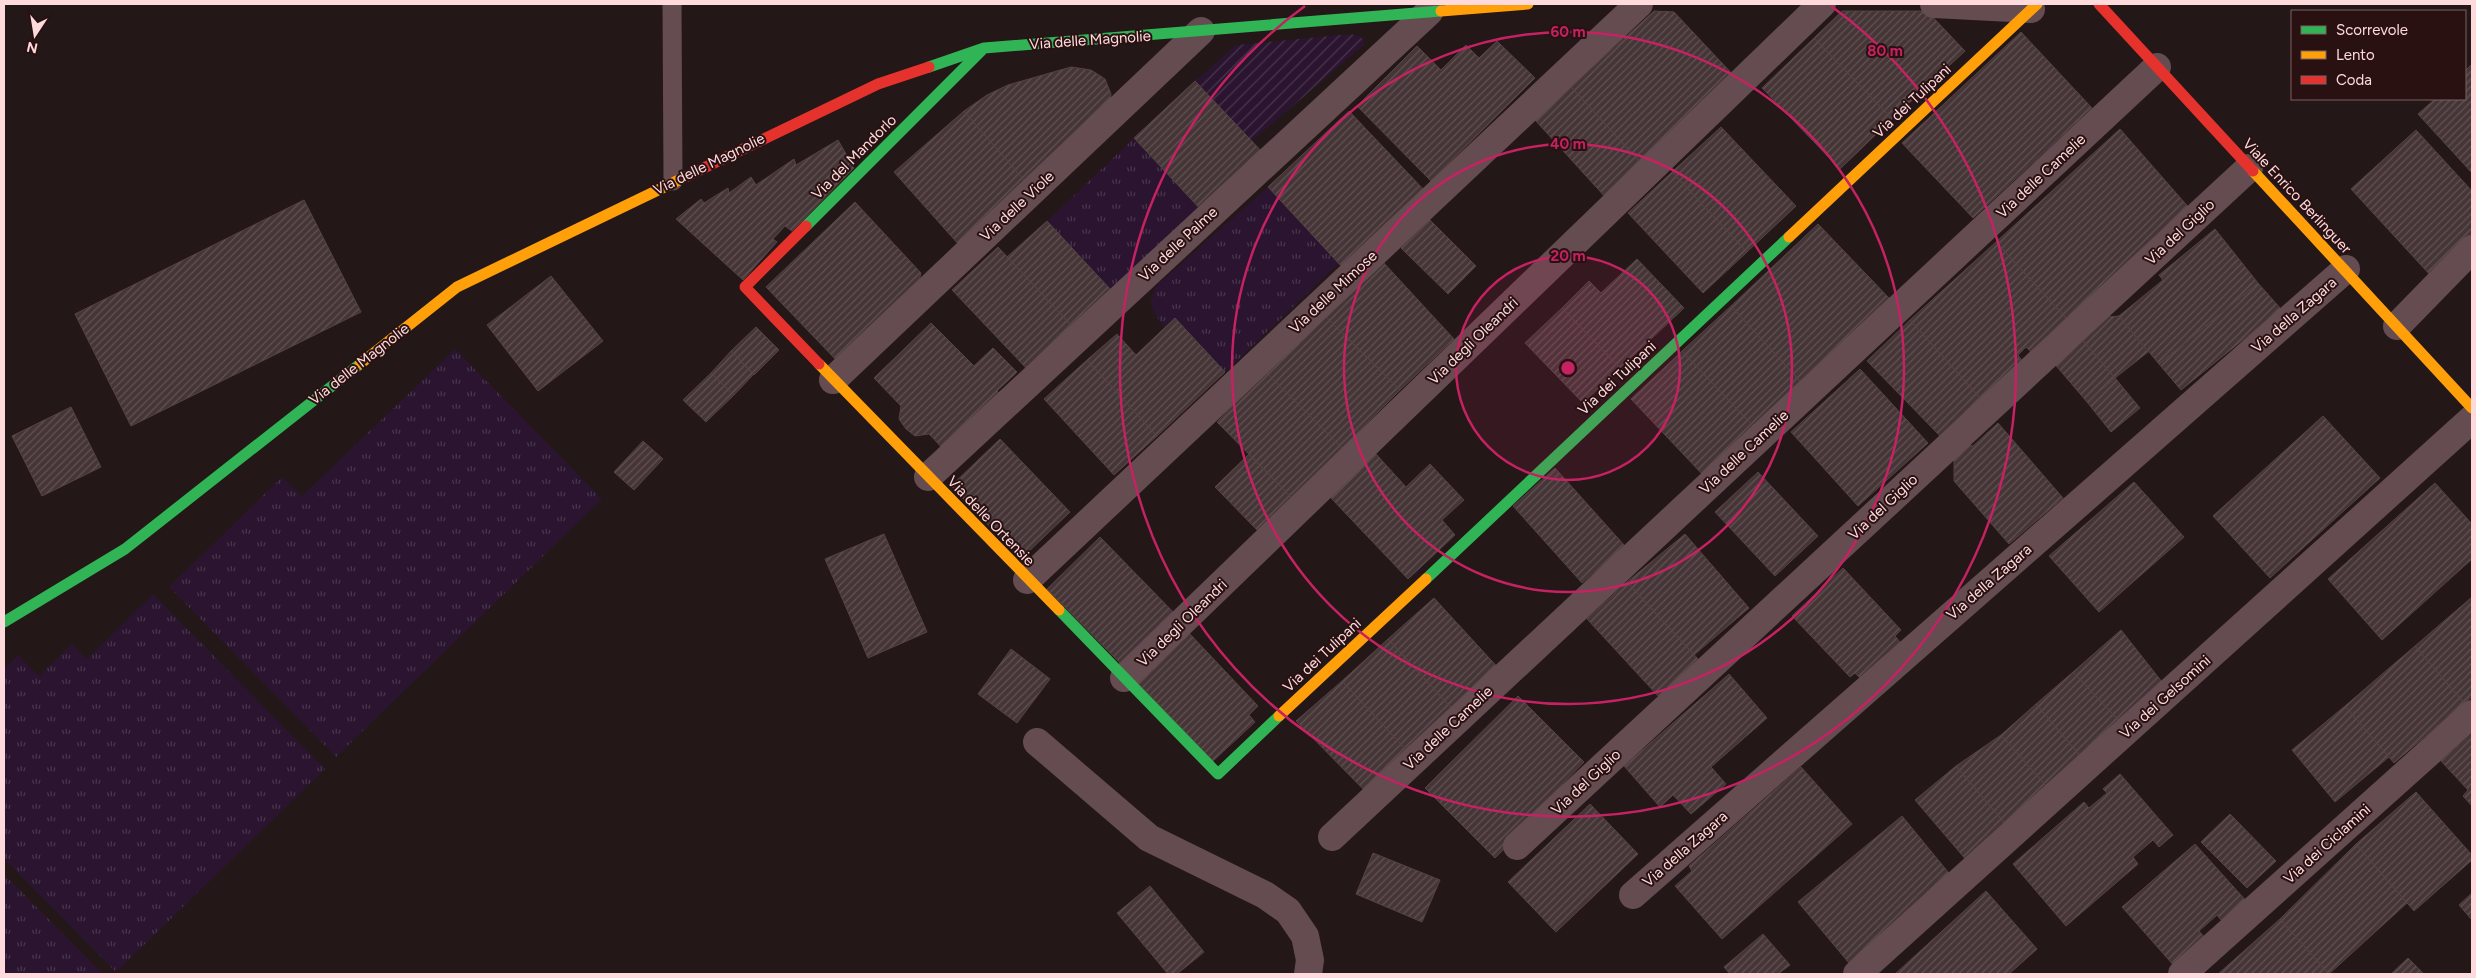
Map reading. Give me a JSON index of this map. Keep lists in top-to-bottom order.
{
  "streets": {
    "street": [
      "Via delle Magnolie",
      "Via dei Tulipani",
      "Via del Mandorlo",
      "Via delle Camelie",
      "Viale Enrico Berlinguer",
      "Via delle Viole",
      "Via del Giglio",
      "Via delle Palme",
      "Via delle Mimose",
      "Via della Zagara",
      "Via degli Oleandri",
      "Via delle Ortensie",
      "Via dei Gelsomini",
      "Via dei Ciclamini"
    ]
  },
  "crossings": [
    ["Via delle Magnolie", "Via del Mandorlo"],
    ["Via delle Magnolie", "Via delle Viole"],
    ["Via delle Magnolie", "Via delle Palme"],
    ["Via dei Tulipani", "Via delle Ortensie"],
    ["Via del Mandorlo", "Via delle Ortensie"],
    ["Via delle Camelie", "Viale Enrico Berlinguer"],
    ["Viale Enrico Berlinguer", "Via del Giglio"],
    ["Viale Enrico Berlinguer", "Via della Zagara"],
    ["Via delle Viole", "Via delle Ortensie"],
    ["Via delle Palme", "Via delle Ortensie"],
    ["Via delle Mimose", "Via delle Ortensie"],
    ["Via degli Oleandri", "Via delle Ortensie"]
  ],
  "legend": ["Scorrevole", "Lento", "Coda"],
  "north": "bottom",
  "rings": [
    "60 m",
    "80 m",
    "40 m",
    "20 m"
  ]
}
